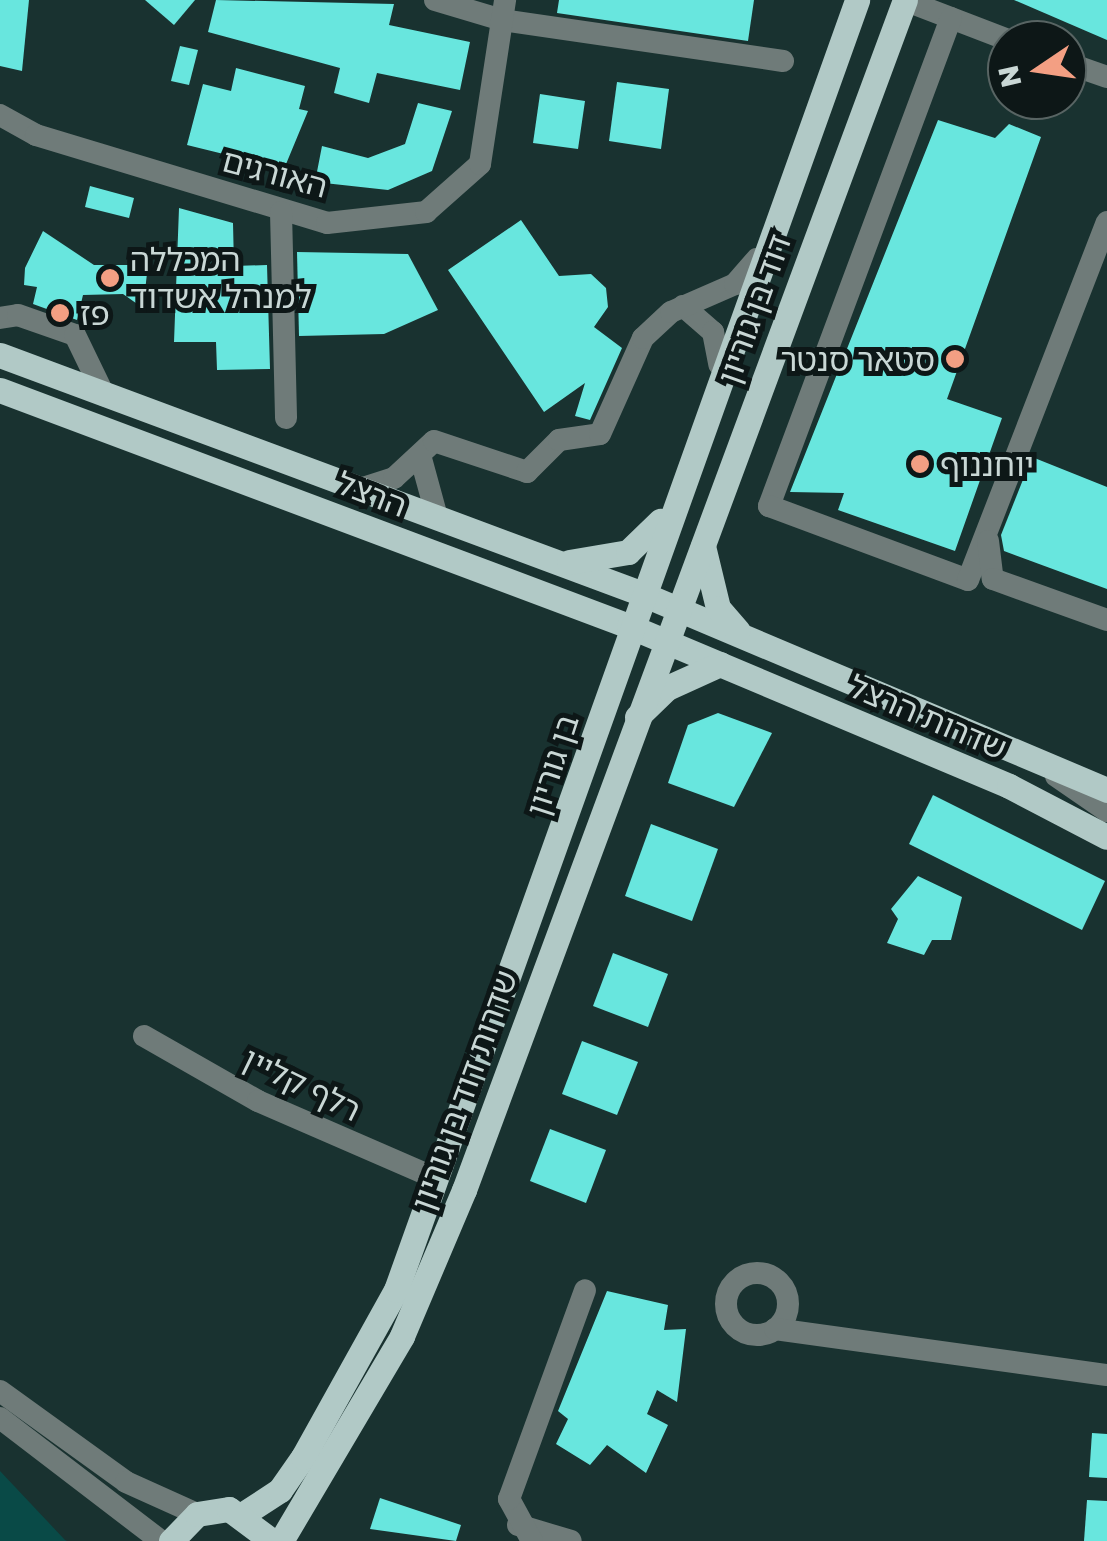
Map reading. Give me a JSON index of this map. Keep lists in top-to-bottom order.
{
  "streets": {
    "main road": [
      "דוד בן גוריון",
      "הרצל",
      "שדרות הרצל",
      "בן גוריון",
      "שדרות דוד בן גוריון"
    ],
    "street": ["האורגים", "רלף קליין"]
  },
  "crossings": [
    ["דוד בן גוריון", "הרצל"],
    ["דוד בן גוריון", "שדרות דוד בן גוריון"],
    ["הרצל", "שדרות הרצל"],
    ["הרצל", "בן גוריון"],
    ["הרצל", "שדרות דוד בן גוריון"],
    ["בן גוריון", "רלף קליין"]
  ],
  "places": [
    "המכללה למנהל אשדוד",
    "פז",
    "סטאר סנטר",
    "יוחננוף"
  ],
  "north": "left"
}
